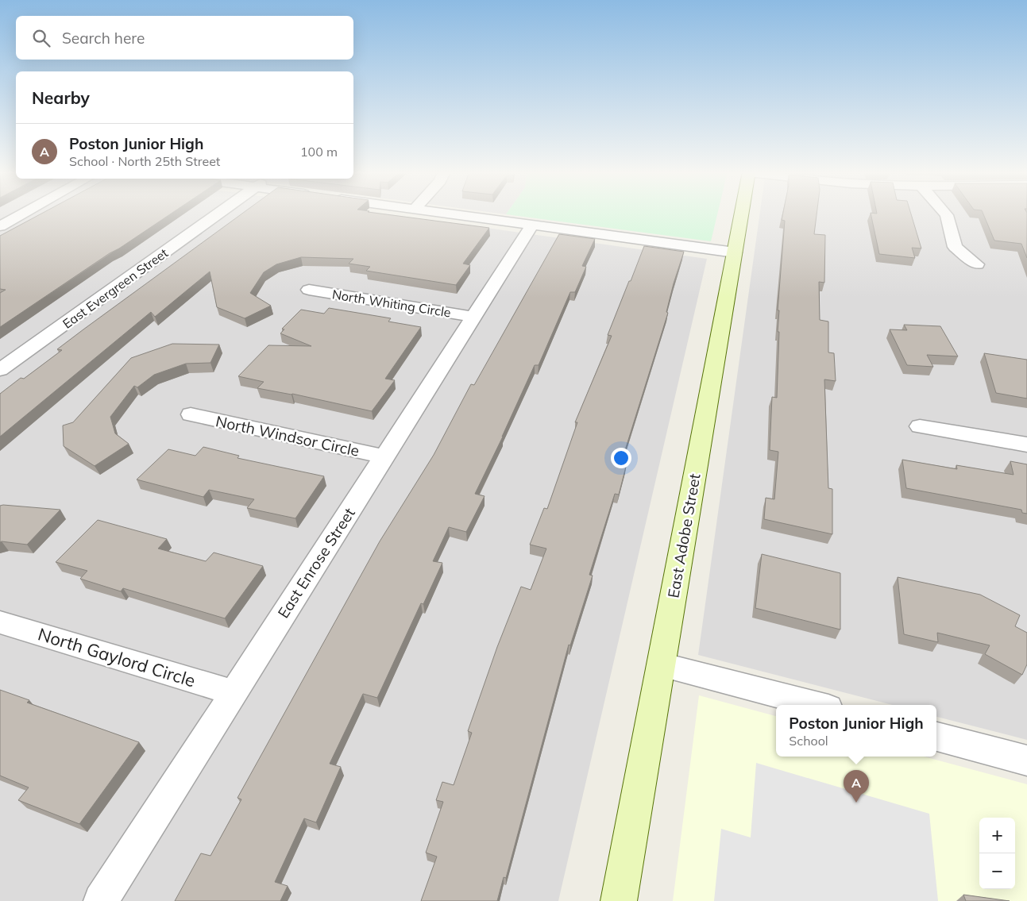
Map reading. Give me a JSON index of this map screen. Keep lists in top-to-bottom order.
{
  "streets": {
    "street": [
      "East Evergreen Street",
      "North Whiting Circle",
      "North Windsor Circle",
      "East Adobe Street",
      "East Enrose Street",
      "North Gaylord Circle"
    ]
  },
  "crossings": [
    ["North Whiting Circle", "East Enrose Street"],
    ["North Windsor Circle", "East Enrose Street"],
    ["East Enrose Street", "North Gaylord Circle"]
  ],
  "page": {
    "search": "Search here",
    "heading": "Nearby",
    "list": [
      {
        "mark": "A",
        "name": "Poston Junior High",
        "note": "School · North 25th Street",
        "value": "100 m"
      }
    ],
    "popup": ["Poston Junior High", "School"],
    "pins": "A",
    "map_buttons": ["+", "−"]
  }
}
